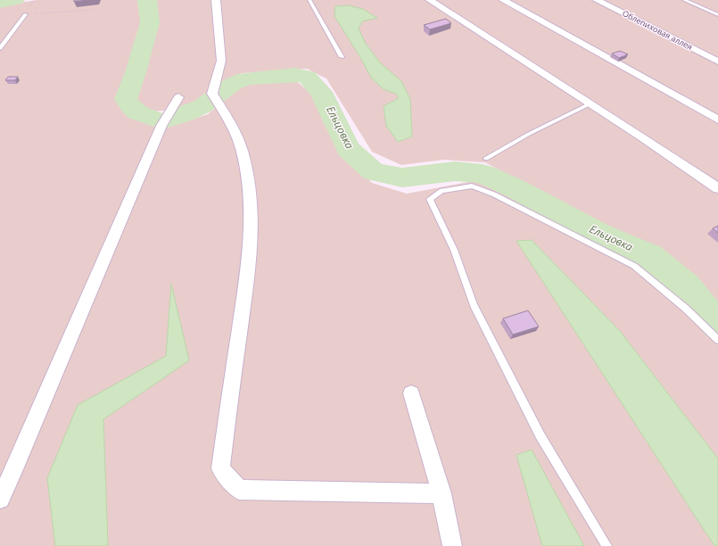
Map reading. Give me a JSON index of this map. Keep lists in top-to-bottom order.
{
  "streets": {
    "street": ["Облепиховая аллея"]
  },
  "water": ["Ельцовка"]
}
